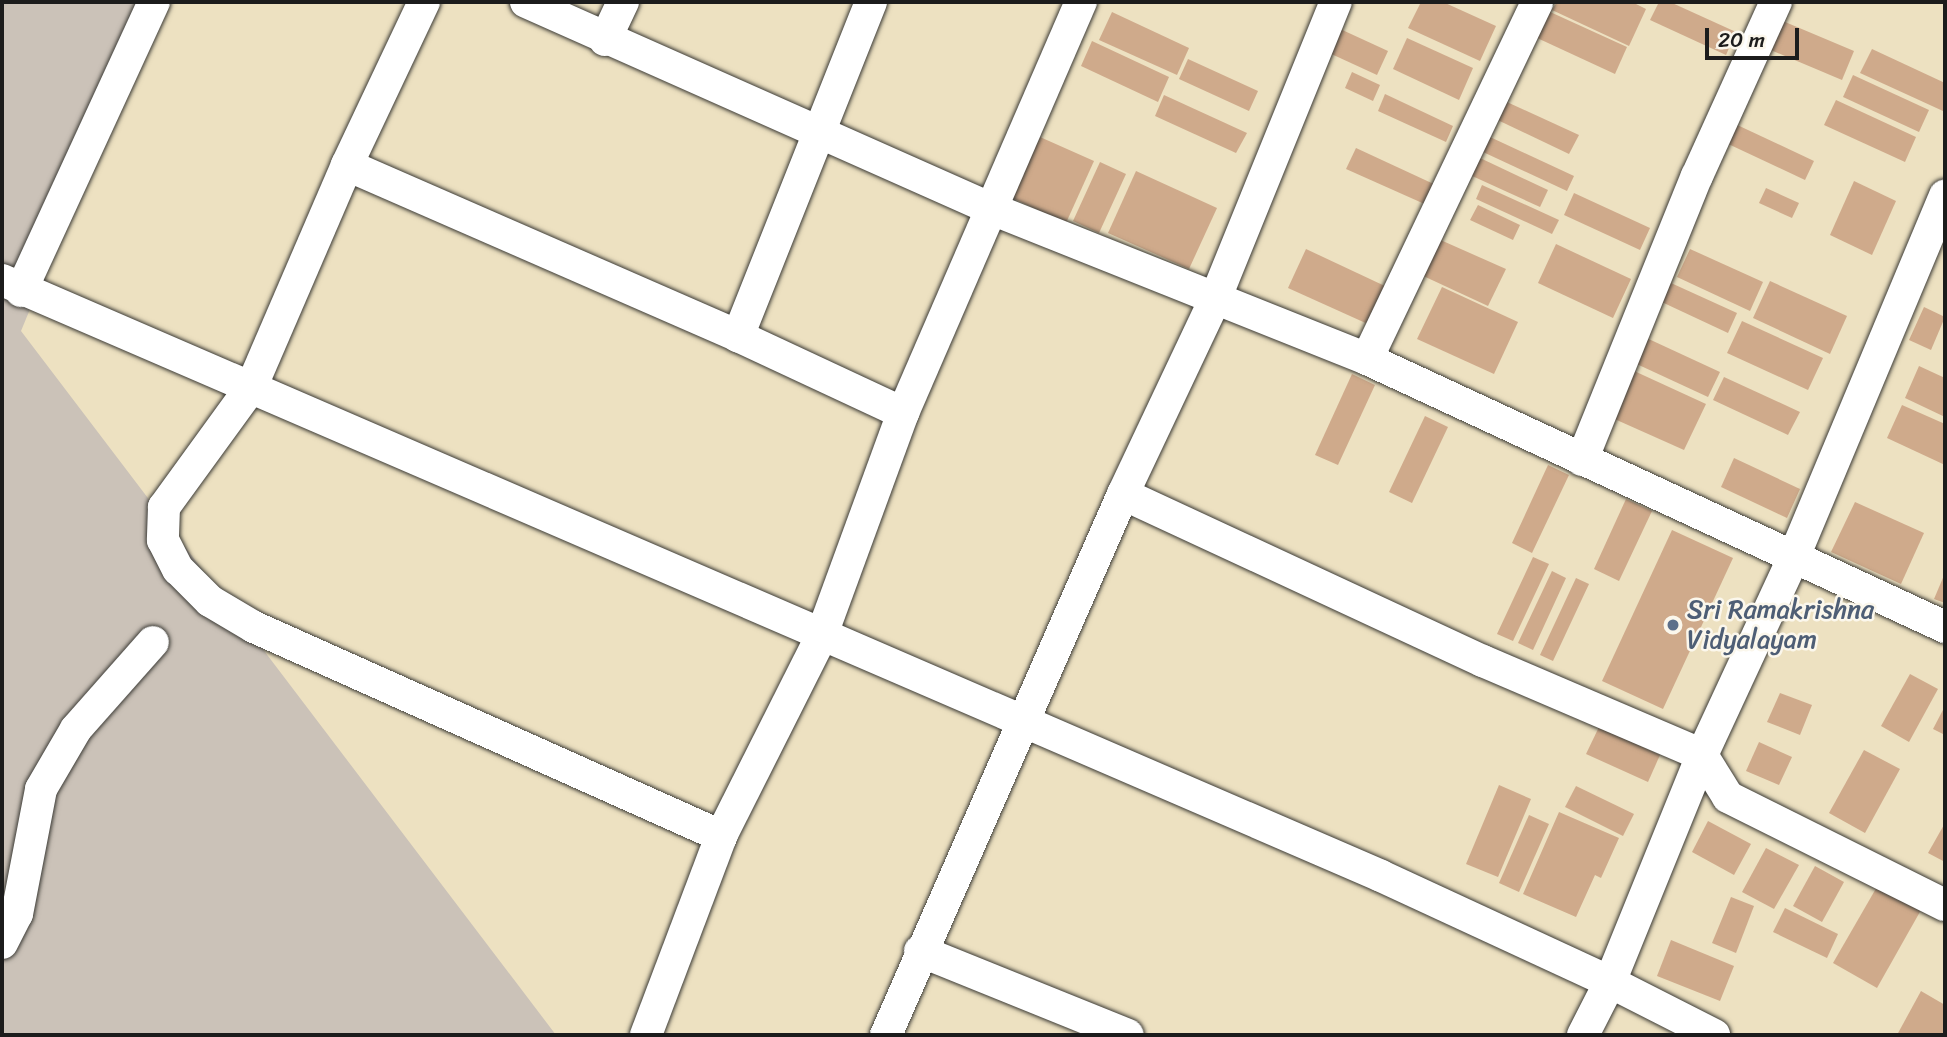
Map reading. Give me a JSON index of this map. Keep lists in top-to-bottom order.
{
  "places": ["Sri Ramakrishna Vidyalayam"],
  "scale_bar": "20 m"
}
